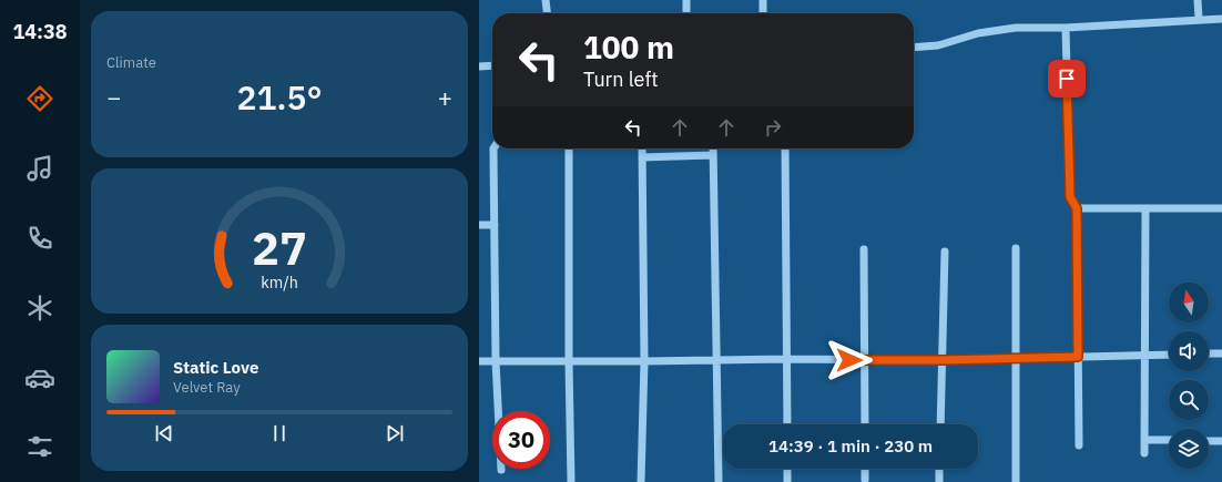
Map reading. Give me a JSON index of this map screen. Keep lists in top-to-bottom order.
{
  "north": "top",
  "page": {
    "tabs": "14:38",
    "tile": "Climate",
    "turn": ["100 m", "Turn left"],
    "heat": ["−", "21.5°", "+"],
    "song": ["Static Love", "Velvet Ray"],
    "limit": "30",
    "trip": "14:39 · 1 min · 230 m",
    "gauge": ["27", "km/h"]
  }
}
